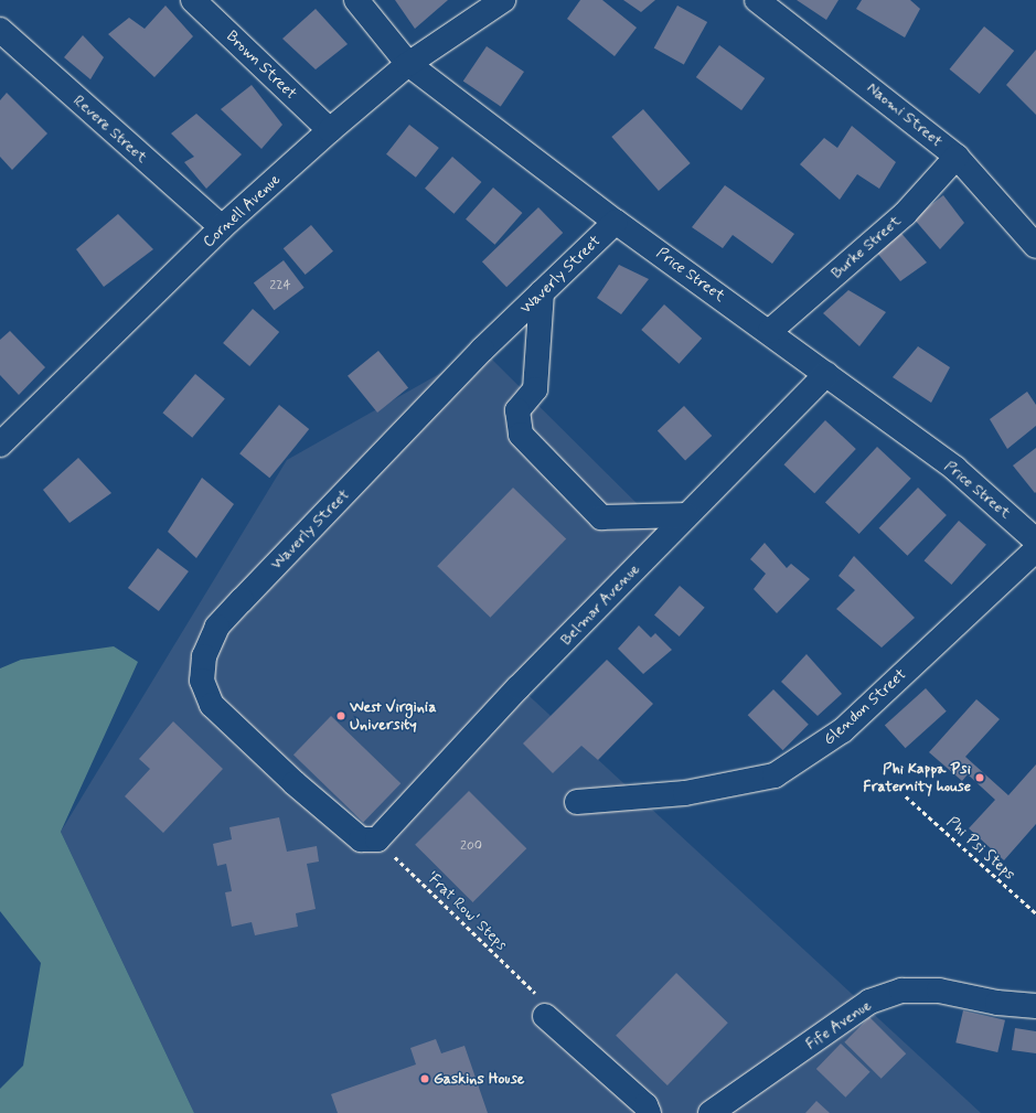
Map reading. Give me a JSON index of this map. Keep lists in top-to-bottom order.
{
  "streets": {
    "street": [
      "Brown Street",
      "Naomi Street",
      "Revere Street",
      "Cornell Avenue",
      "Burke Street",
      "Waverly Street",
      "Price Street",
      "Belmar Avenue",
      "Glendon Street",
      "Fife Avenue"
    ],
    "path": ["Phi Psi Steps", "'Frat Row' Steps"]
  },
  "crossings": [
    ["Brown Street", "Cornell Avenue"],
    ["Naomi Street", "Burke Street"],
    ["Revere Street", "Cornell Avenue"],
    ["Cornell Avenue", "Price Street"],
    ["Burke Street", "Price Street"],
    ["Waverly Street", "Price Street"],
    ["Waverly Street", "Belmar Avenue"],
    ["Waverly Street", "'Frat Row' Steps"],
    ["Price Street", "Belmar Avenue"],
    ["Belmar Avenue", "'Frat Row' Steps"]
  ],
  "places": ["West Virginia University", "Phi Kappa Psi Fraternity house", "Gaskins House"],
  "house_numbers": ["224", "200"]
}
